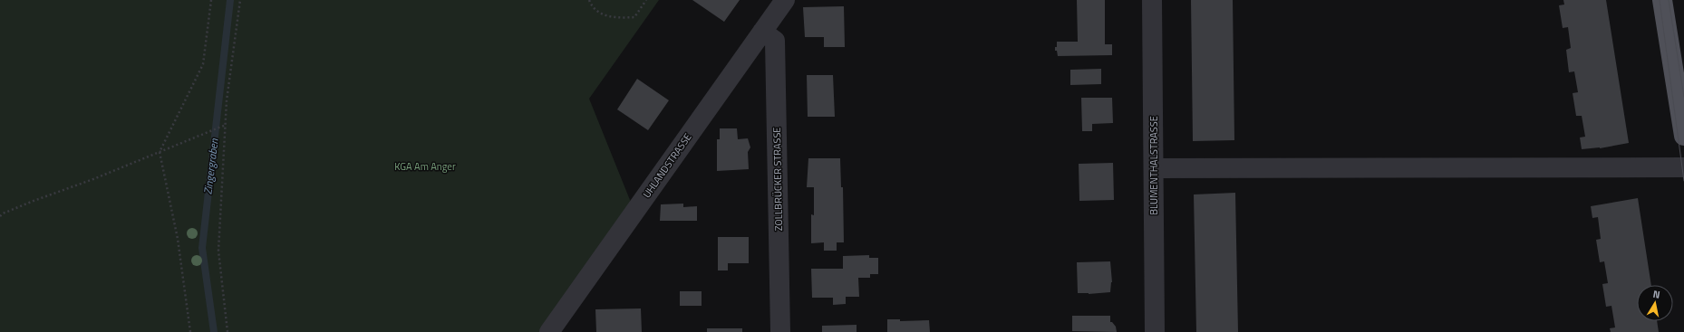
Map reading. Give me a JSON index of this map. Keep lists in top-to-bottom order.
{
  "streets": {
    "street": ["UHLANDSTRASSE", "BLUMENTHALSTRASSE", "ZOLLBRÜCKER STRASSE"]
  },
  "crossings": [
    ["UHLANDSTRASSE", "ZOLLBRÜCKER STRASSE"]
  ],
  "water": ["Zingergraben"],
  "parks": ["KGA Am Anger"],
  "north": "top"
}
